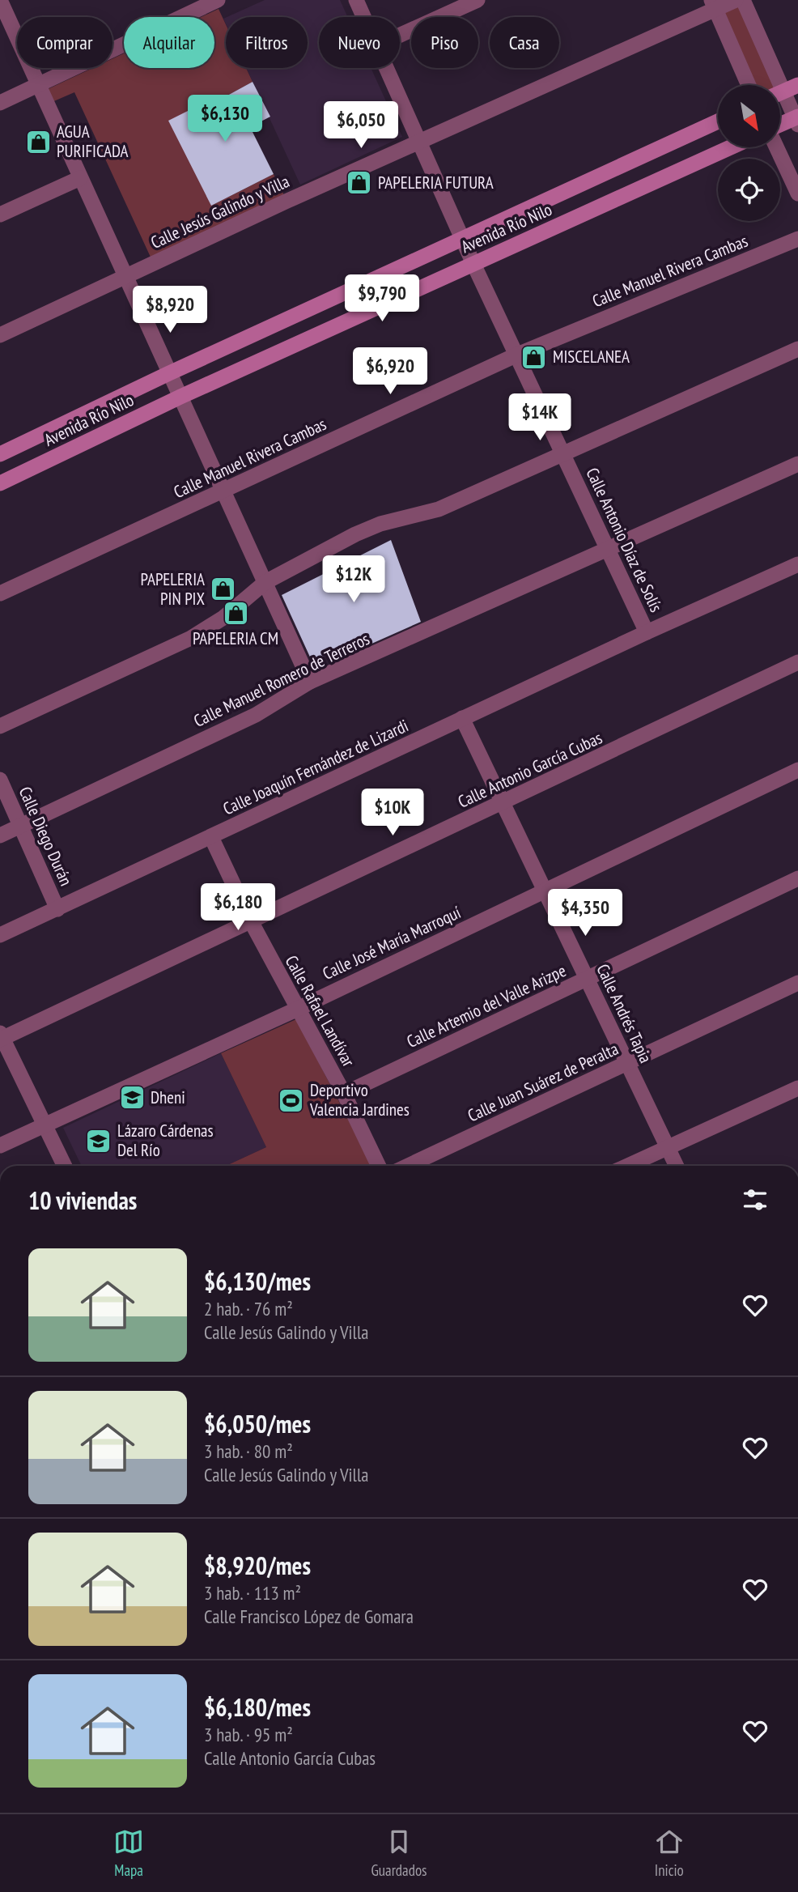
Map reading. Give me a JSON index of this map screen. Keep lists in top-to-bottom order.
{
  "streets": {
    "main road": ["Avenida Río Nilo"],
    "street": [
      "Calle Jesús Galindo y Villa",
      "Calle Manuel Rivera Cambas",
      "Calle Antonio Díaz de Solís",
      "Calle Manuel Romero de Terreros",
      "Calle Joaquín Fernández de Lizardi",
      "Calle Antonio García Cubas",
      "Calle Diego Durán",
      "Calle José María Marroquí",
      "Calle Artemio del Valle Arizpe",
      "Calle Rafael Landívar",
      "Calle Andrés Tapia",
      "Calle Juan Suárez de Peralta"
    ]
  },
  "crossings": [
    ["Calle Jesús Galindo y Villa", "Calle Antonio Díaz de Solís"],
    ["Avenida Río Nilo", "Calle Antonio Díaz de Solís"],
    ["Calle Manuel Rivera Cambas", "Calle Antonio Díaz de Solís"],
    ["Calle Antonio Díaz de Solís", "Calle Manuel Romero de Terreros"],
    ["Calle Antonio Díaz de Solís", "Calle Joaquín Fernández de Lizardi"],
    ["Calle Manuel Romero de Terreros", "Calle Diego Durán"],
    ["Calle Joaquín Fernández de Lizardi", "Calle Diego Durán"],
    ["Calle Joaquín Fernández de Lizardi", "Calle Rafael Landívar"],
    ["Calle Joaquín Fernández de Lizardi", "Calle Andrés Tapia"],
    ["Calle Antonio García Cubas", "Calle Rafael Landívar"],
    ["Calle Antonio García Cubas", "Calle Andrés Tapia"],
    ["Calle José María Marroquí", "Calle Rafael Landívar"],
    ["Calle José María Marroquí", "Calle Andrés Tapia"],
    ["Calle Artemio del Valle Arizpe", "Calle Rafael Landívar"],
    ["Calle Artemio del Valle Arizpe", "Calle Andrés Tapia"],
    ["Calle Andrés Tapia", "Calle Juan Suárez de Peralta"]
  ],
  "places": {
    "shop": [
      "AGUA PURIFICADA",
      "PAPELERIA FUTURA",
      "MISCELANEA",
      "PAPELERIA PIN PIX",
      "PAPELERIA CM"
    ],
    "school or university": ["Dheni", "Lázaro Cárdenas Del Río"],
    "sports": ["Deportivo Valencia Jardines"]
  },
  "north": "bottom right",
  "page": {
    "chip": [
      "Comprar",
      "Alquilar",
      "Filtros",
      "Nuevo",
      "Piso",
      "Casa"
    ],
    "price": [
      "$6,130",
      "$6,050",
      "$9,790",
      "$8,920",
      "$6,920",
      "$14K",
      "$12K",
      "$10K",
      "$6,180",
      "$4,350"
    ],
    "heading": "10 viviendas",
    "list": [
      {
        "name": "$6,130/mes",
        "note": "2 hab. · 76 m² · Calle Jesús Galindo y Villa"
      },
      {
        "name": "$6,050/mes",
        "note": "3 hab. · 80 m² · Calle Jesús Galindo y Villa"
      },
      {
        "name": "$8,920/mes",
        "note": "3 hab. · 113 m² · Calle Francisco López de Gomara"
      },
      {
        "name": "$6,180/mes",
        "note": "3 hab. · 95 m² · Calle Antonio García Cubas"
      }
    ],
    "tabs": ["Mapa", "Guardados", "Inicio"]
  }
}
